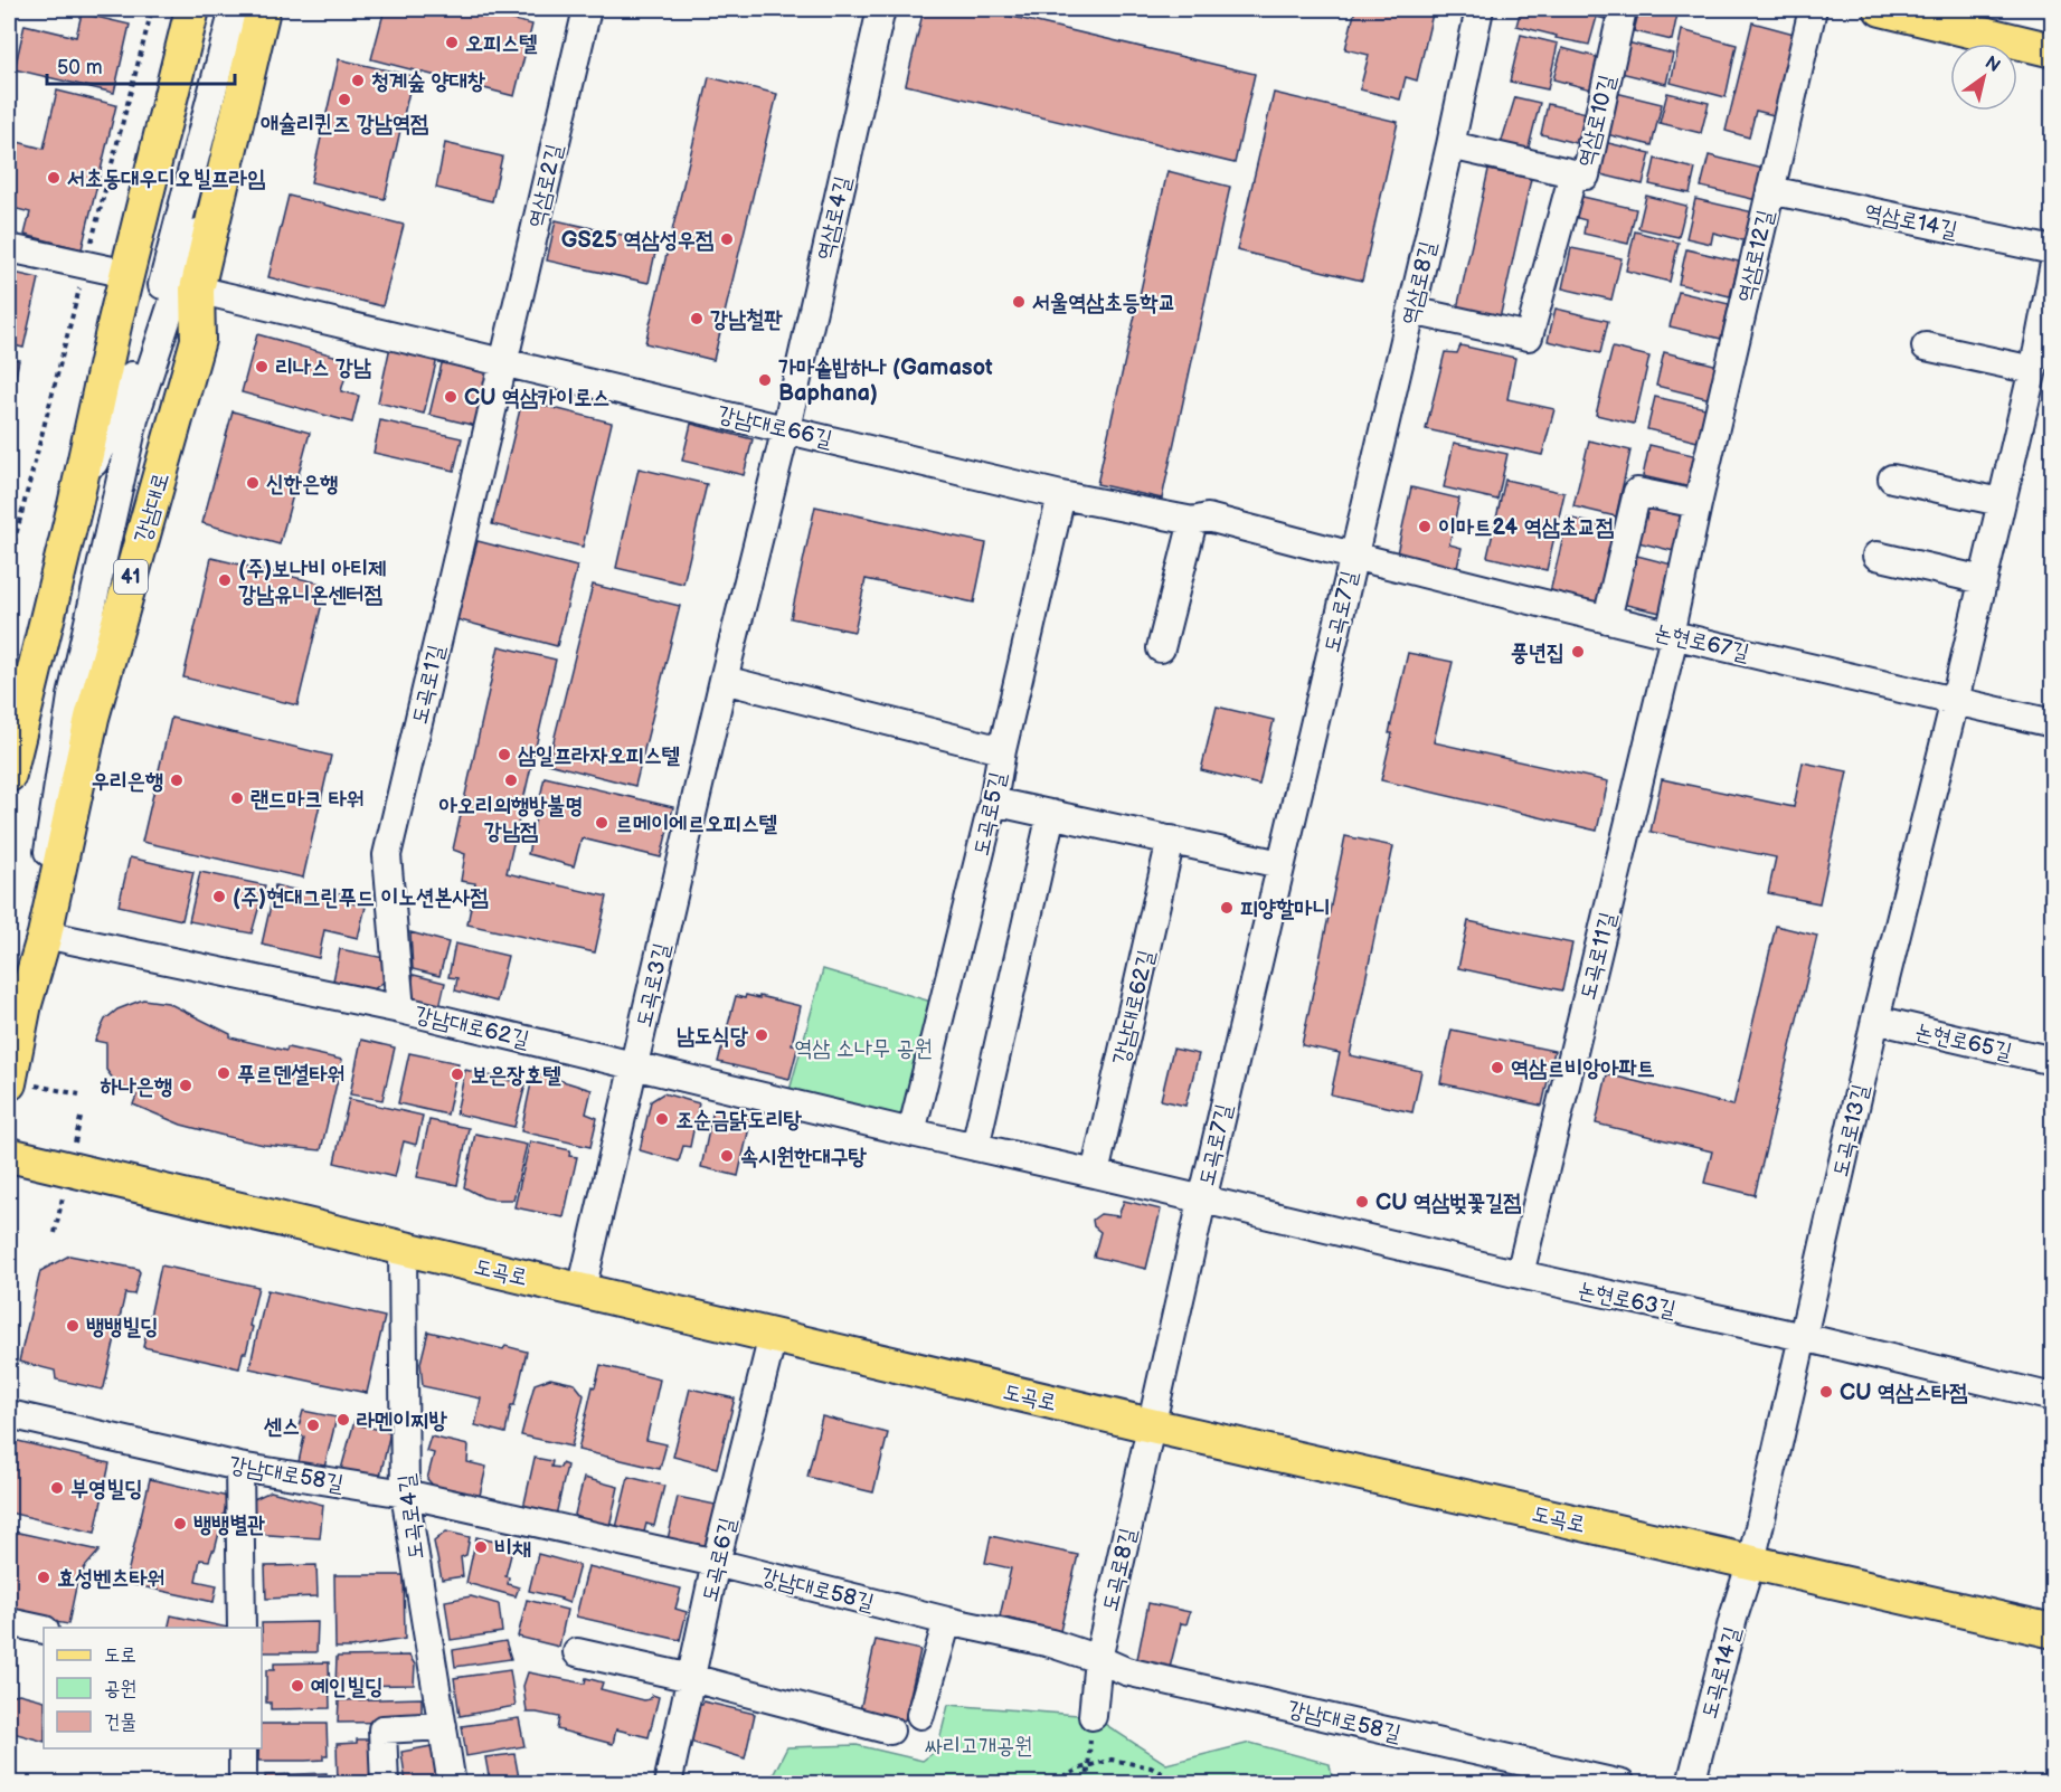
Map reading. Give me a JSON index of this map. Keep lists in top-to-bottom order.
{
  "streets": {
    "main road": ["강남대로", "41", "도곡로"],
    "street": [
      "역삼로10길",
      "역삼로2길",
      "역삼로4길",
      "역삼로14길",
      "역삼로12길",
      "역삼로8길",
      "강남대로66길",
      "도곡로7길",
      "논현로67길",
      "도곡로1길",
      "도곡로5길",
      "도곡로11길",
      "도곡로3길",
      "강남대로62길",
      "논현로65길",
      "도곡로13길",
      "논현로63길",
      "강남대로58길",
      "도곡로4길",
      "도곡로6길",
      "도곡로8길",
      "도곡로14길"
    ]
  },
  "crossings": [
    ["역삼로10길", "역삼로8길"],
    ["역삼로2길", "강남대로66길"],
    ["역삼로2길", "도곡로1길"],
    ["역삼로4길", "강남대로66길"],
    ["역삼로4길", "도곡로3길"],
    ["역삼로14길", "역삼로12길"],
    ["역삼로12길", "논현로67길"],
    ["역삼로12길", "도곡로11길"],
    ["역삼로8길", "강남대로66길"],
    ["역삼로8길", "도곡로7길"],
    ["역삼로8길", "논현로67길"],
    ["강남대로66길", "강남대로"],
    ["강남대로66길", "도곡로7길"],
    ["강남대로66길", "논현로67길"],
    ["강남대로66길", "도곡로1길"],
    ["강남대로66길", "도곡로5길"],
    ["강남대로66길", "도곡로3길"],
    ["강남대로", "강남대로62길"],
    ["도곡로7길", "논현로67길"],
    ["도곡로7길", "강남대로62길"],
    ["도곡로7길", "도곡로"],
    ["도곡로7길", "논현로63길"],
    ["도곡로7길", "도곡로8길"],
    ["논현로67길", "도곡로11길"],
    ["논현로67길", "도곡로13길"],
    ["도곡로1길", "강남대로62길"],
    ["도곡로5길", "강남대로62길"],
    ["도곡로11길", "논현로63길"],
    ["도곡로3길", "강남대로62길"],
    ["도곡로3길", "도곡로"],
    ["강남대로62길", "논현로63길"],
    ["논현로65길", "도곡로13길"],
    ["도곡로13길", "도곡로"],
    ["도곡로13길", "논현로63길"],
    ["도곡로13길", "도곡로14길"],
    ["도곡로", "도곡로4길"],
    ["도곡로", "도곡로6길"],
    ["도곡로", "도곡로8길"],
    ["도곡로", "도곡로14길"],
    ["강남대로58길", "도곡로4길"],
    ["강남대로58길", "도곡로6길"],
    ["강남대로58길", "도곡로8길"]
  ],
  "parks": ["역삼 소나무 공원", "싸리고개공원"],
  "places": [
    "오피스텔",
    "청계숲 양대창",
    "애슐리퀸즈 강남역점",
    "서초동대우디오빌프라임",
    "GS25 역삼성우점",
    "서울역삼초등학교",
    "강남철판",
    "리나스 강남",
    "가마솥밥하나 (Gamasot Baphana)",
    "CU 역삼카이로스",
    "신한은행",
    "이마트24 역삼초교점",
    "(주)보나비 아티제 강남유니온센터점",
    "풍년집",
    "삼일프라자오피스텔",
    "우리은행",
    "아오리의행방불명 강남점",
    "랜드마크 타워",
    "르메이에르오피스텔",
    "(주)현대그린푸드 이노션본사점",
    "피양할마니",
    "남도식당",
    "역삼르비앙아파트",
    "푸르덴셜타워",
    "보은장호텔",
    "하나은행",
    "조순금닭도리탕",
    "속시원한대구탕",
    "CU 역삼벚꽃길점",
    "뱅뱅빌딩",
    "CU 역삼스타점",
    "라멘이찌방",
    "센스",
    "부영빌딩",
    "뱅뱅별관",
    "비채",
    "효성벤츠타워",
    "예인빌딩"
  ],
  "legend": ["도로", "공원", "건물"],
  "scale_bar": "50 m",
  "north": "top right"
}
